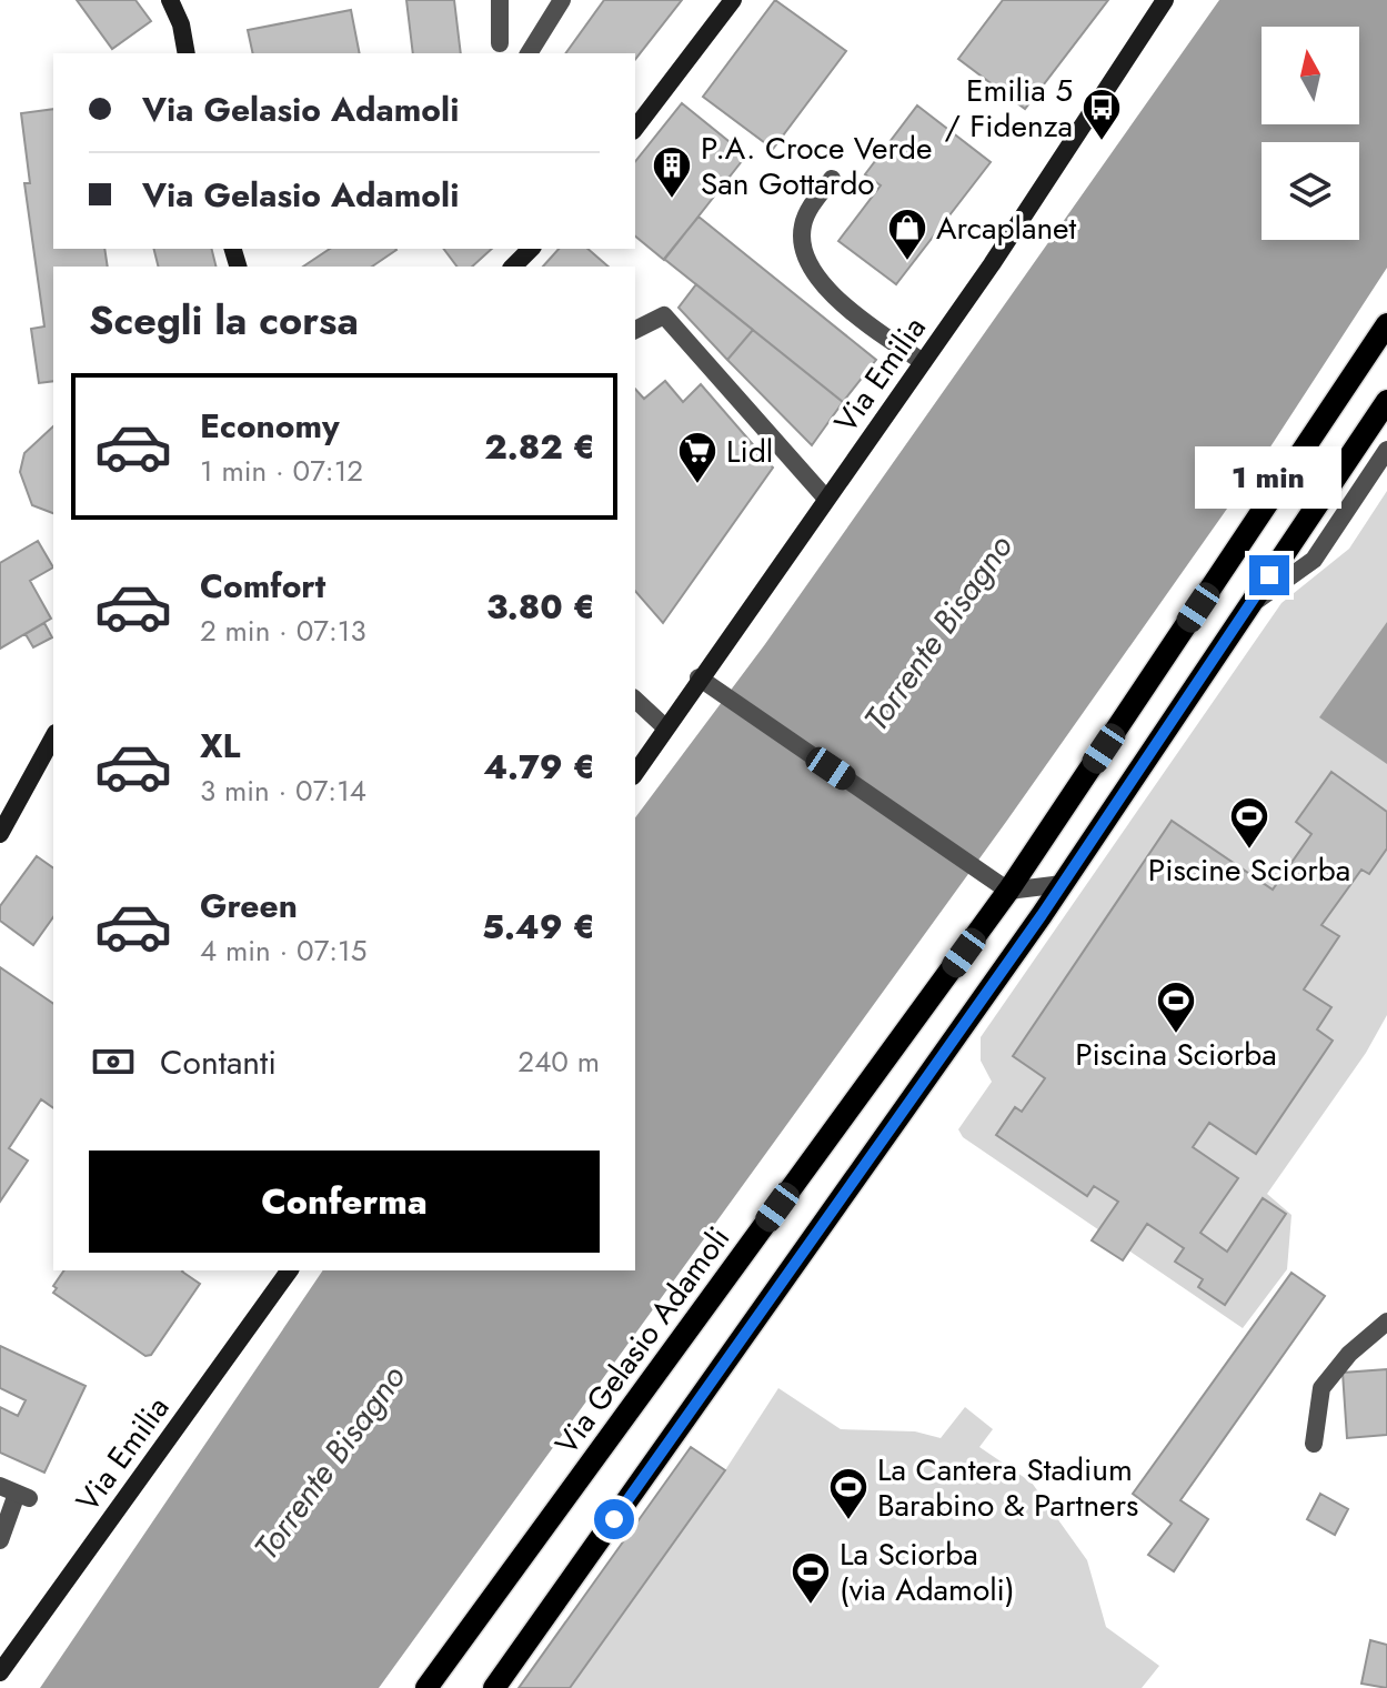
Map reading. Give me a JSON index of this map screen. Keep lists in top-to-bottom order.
{
  "streets": {
    "main road": ["Via Emilia", "Via Gelasio Adamoli"]
  },
  "water": ["Torrente Bisagno"],
  "places": {
    "bus stop": ["Emilia 5 / Fidenza"],
    "building": ["P.A. Croce Verde San Gottardo"],
    "shop": ["Arcaplanet"],
    "supermarket": ["Lidl"],
    "sports": [
      "Piscine Sciorba",
      "Piscina Sciorba",
      "La Cantera Stadium Barabino & Partners",
      "La Sciorba (via Adamoli)"
    ]
  },
  "north": "top",
  "page": {
    "banner": ["Via Gelasio Adamoli", "Via Gelasio Adamoli"],
    "heading": "Scegli la corsa",
    "list": [
      {
        "name": "Economy",
        "note": "1 min · 07:12",
        "value": "2.82 €"
      },
      {
        "name": "Comfort",
        "note": "2 min · 07:13",
        "value": "3.80 €"
      },
      {
        "name": "XL",
        "note": "3 min · 07:14",
        "value": "4.79 €"
      },
      {
        "name": "Green",
        "note": "4 min · 07:15",
        "value": "5.49 €"
      }
    ],
    "bubble": "1 min",
    "pay": ["Contanti", "240 m"],
    "buttons": "Conferma"
  }
}
